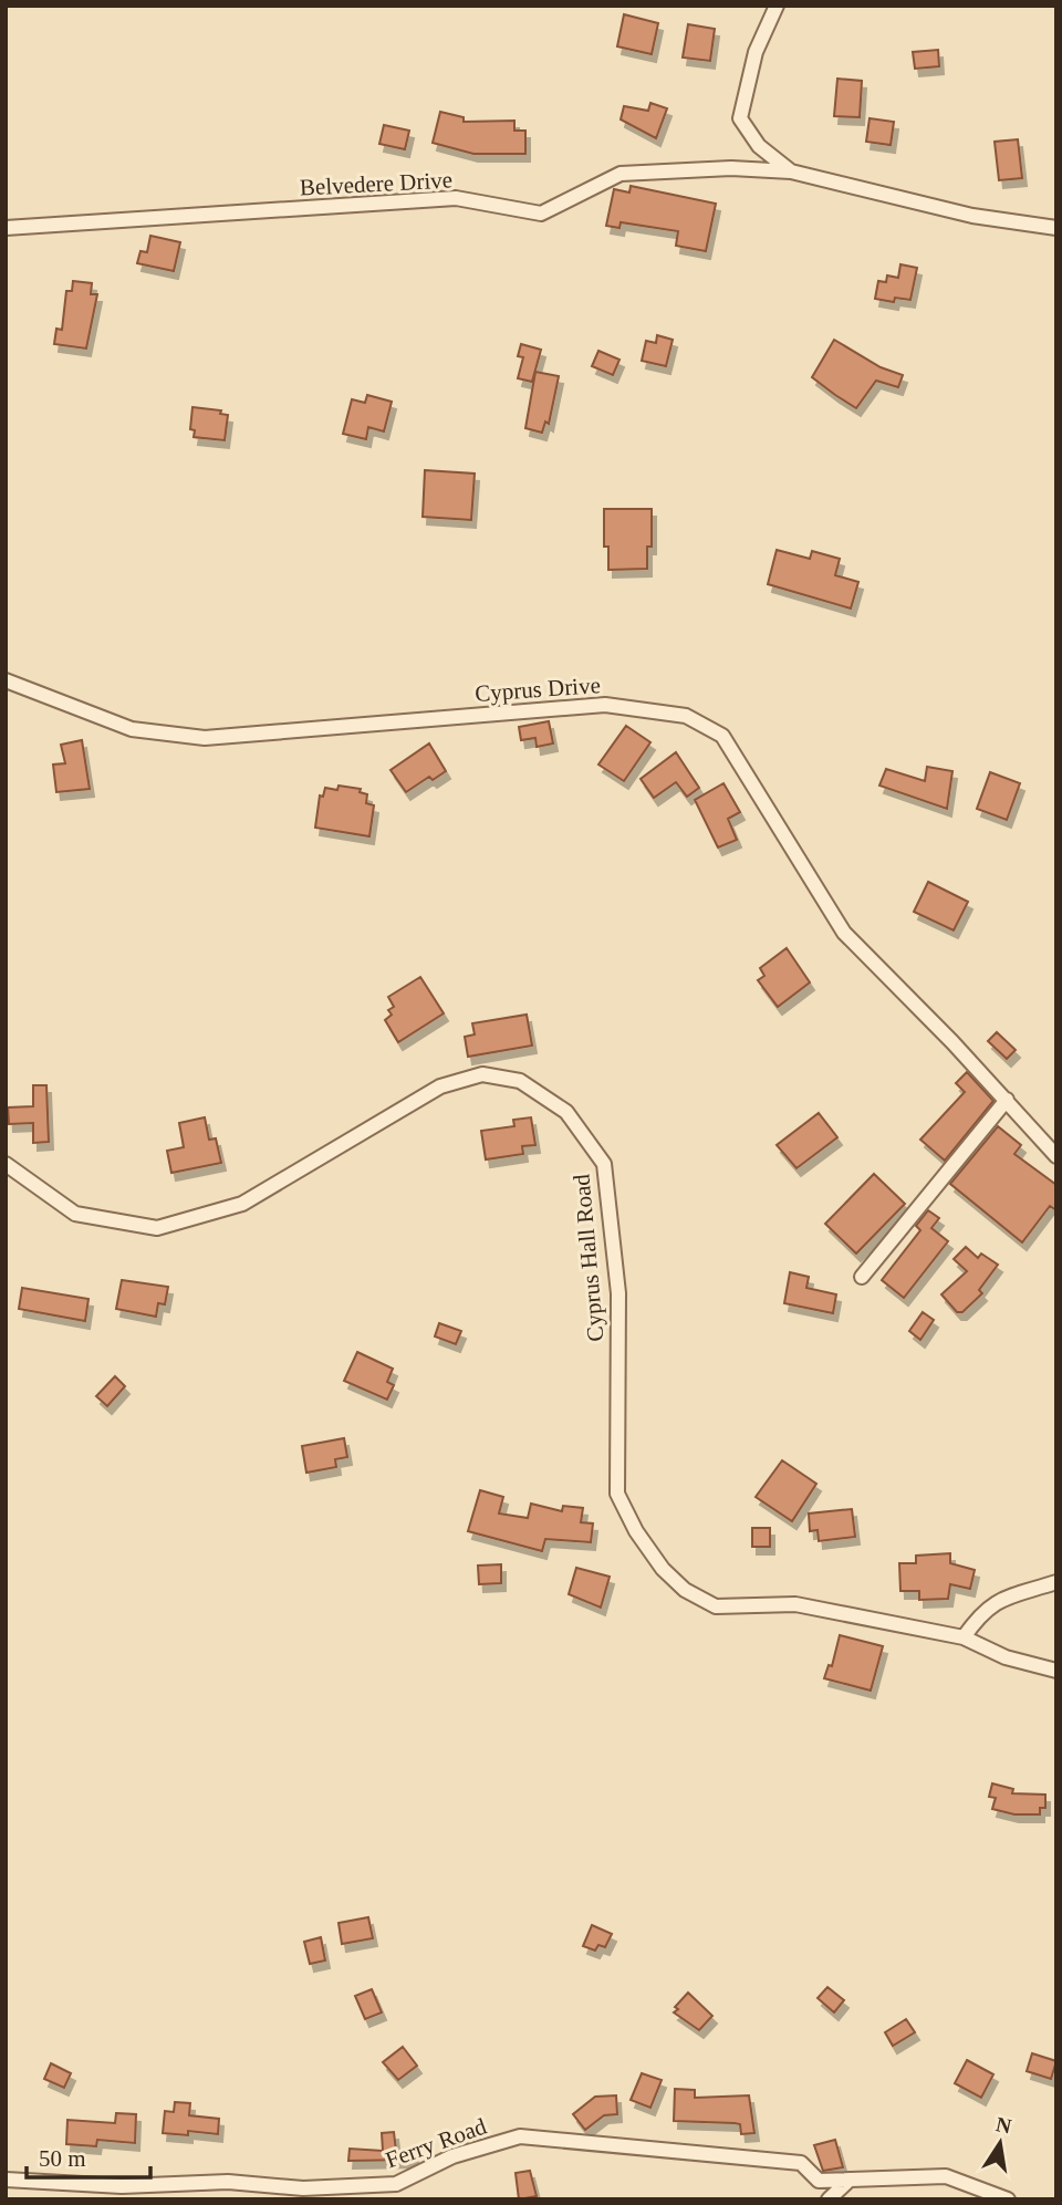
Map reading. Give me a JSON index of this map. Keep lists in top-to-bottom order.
{
  "streets": {
    "street": [
      "Belvedere Drive",
      "Cyprus Drive",
      "Cyprus Hall Road",
      "Ferry Road"
    ]
  },
  "scale_bar": "50 m",
  "north": "top"
}
